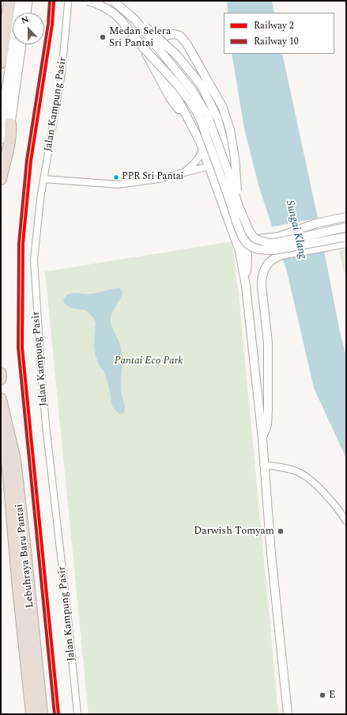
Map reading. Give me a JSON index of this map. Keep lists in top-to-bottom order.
{
  "streets": {
    "highway": ["Lebuhraya Baru Pantai"],
    "street": ["Jalan Kampung Pasir"]
  },
  "water": ["Sungai Klang"],
  "parks": ["Pantai Eco Park"],
  "places": [
    "Medan Selera Sri Pantai",
    "PPR Sri Pantai",
    "Darwish Tomyam",
    "E"
  ],
  "lines": ["rail line 2", "rail line 10"],
  "legend": ["Railway 2", "Railway 10"],
  "north": "top"
}
